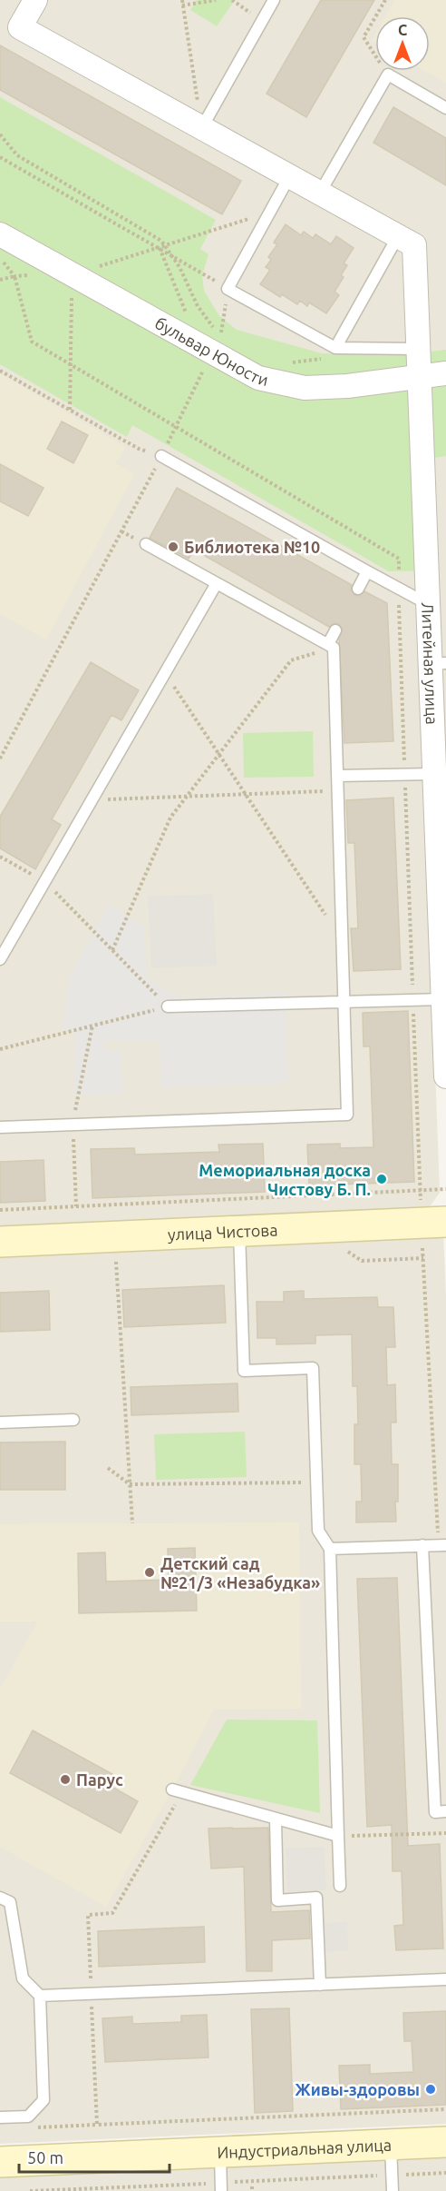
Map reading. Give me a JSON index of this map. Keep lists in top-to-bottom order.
{
  "streets": {
    "street": [
      "бульвар Юности",
      "Литейная улица",
      "улица Чистова",
      "Индустриальная улица"
    ]
  },
  "crossings": [
    ["бульвар Юности", "Литейная улица"]
  ],
  "places": [
    "Библиотека №10",
    "Мемориальная доска Чистову Б. П.",
    "Детский сад №21/3 «Незабудка»",
    "Парус",
    "Живы-здоровы"
  ],
  "scale_bar": "50 m",
  "north": "top"
}
